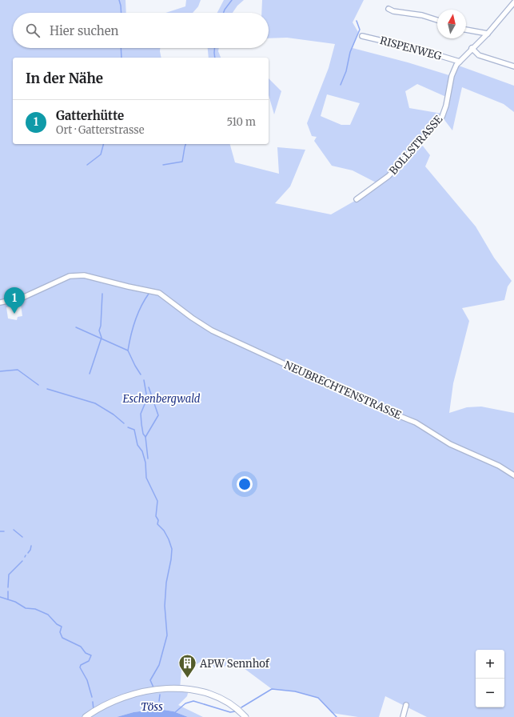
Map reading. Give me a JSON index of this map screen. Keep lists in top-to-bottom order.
{
  "streets": {
    "street": ["RISPENWEG", "BOLLSTRASSE", "NEUBRECHTENSTRASSE"]
  },
  "crossings": [
    ["RISPENWEG", "BOLLSTRASSE"]
  ],
  "water": ["Töss"],
  "parks": ["Eschenbergwald"],
  "places": {
    "building": ["APW Sennhof"]
  },
  "north": "top",
  "page": {
    "search": "Hier suchen",
    "heading": "In der Nähe",
    "list": [
      {
        "mark": "1",
        "name": "Gatterhütte",
        "note": "Ort · Gatterstrasse",
        "value": "510 m"
      }
    ],
    "pins": "1",
    "map_buttons": ["+", "−"]
  }
}
